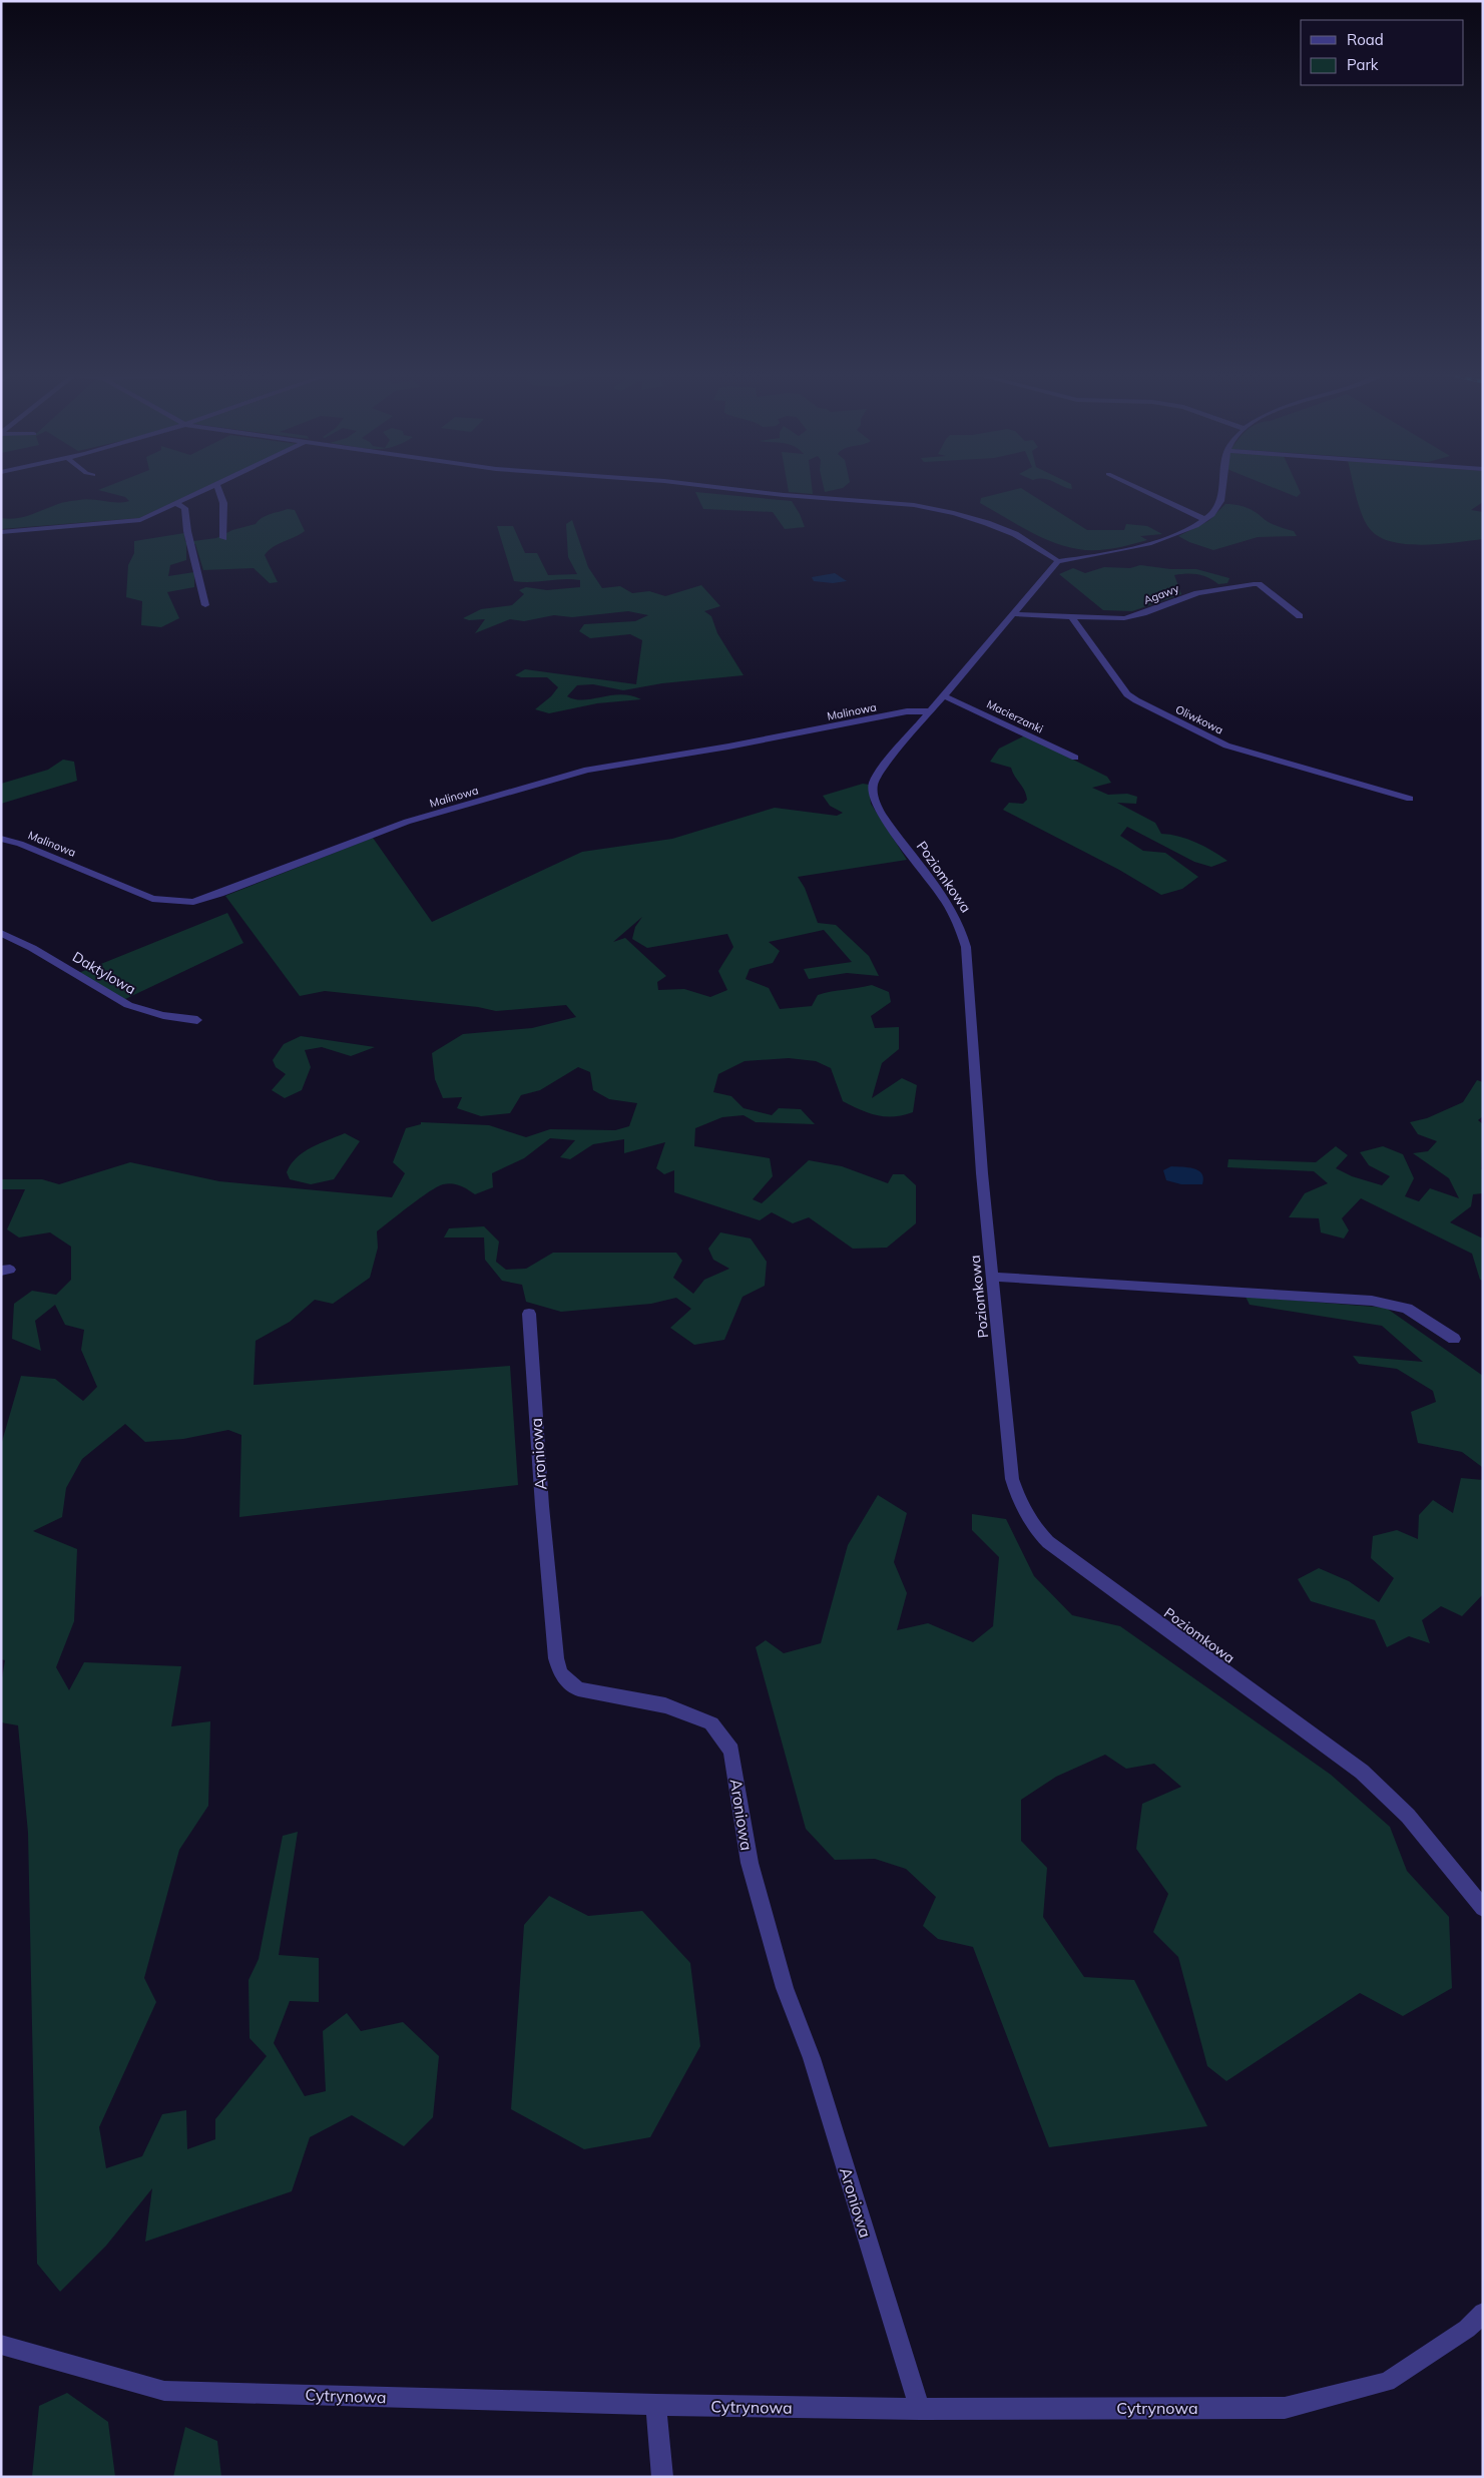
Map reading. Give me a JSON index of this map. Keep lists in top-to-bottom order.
{
  "streets": {
    "street": [
      "Agawy",
      "Malinowa",
      "Macierzanki",
      "Oliwkowa",
      "Poziomkowa",
      "Daktylowa",
      "Aroniowa",
      "Cytrynowa"
    ]
  },
  "crossings": [
    ["Agawy", "Oliwkowa"],
    ["Malinowa", "Poziomkowa"],
    ["Macierzanki", "Poziomkowa"],
    ["Aroniowa", "Cytrynowa"]
  ],
  "legend": ["Road", "Park"]
}
